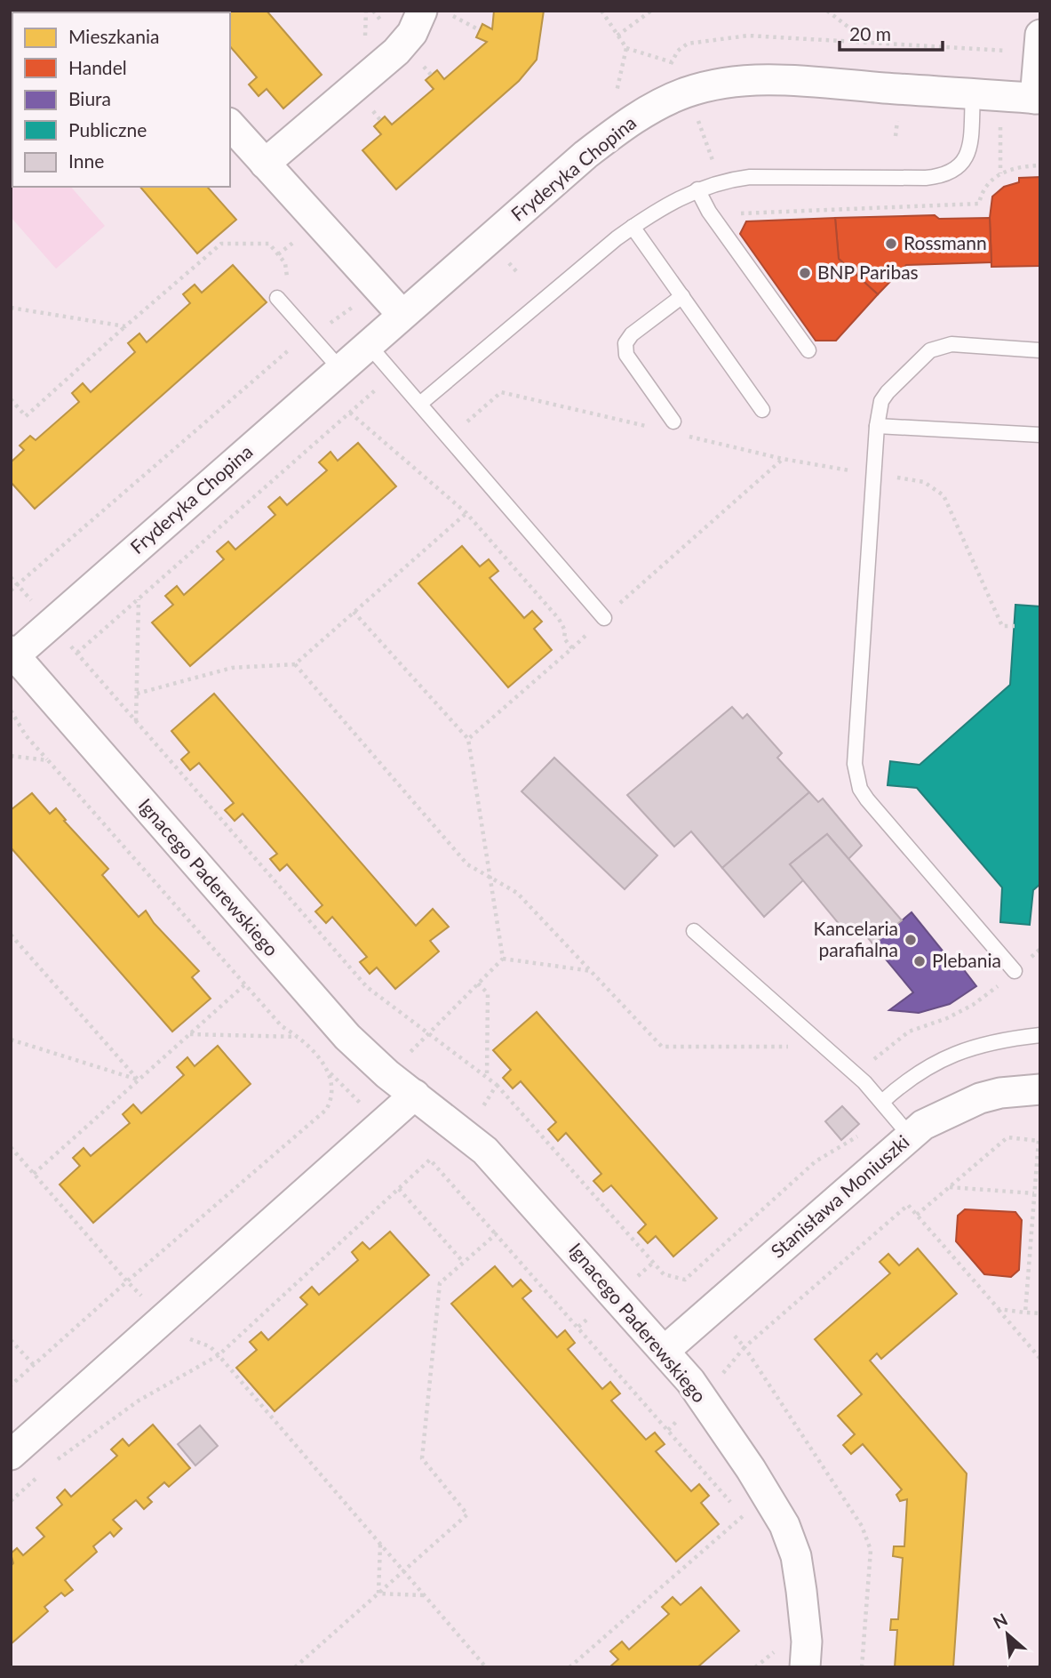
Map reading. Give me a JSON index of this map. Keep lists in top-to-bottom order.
{
  "streets": {
    "street": ["Fryderyka Chopina", "Ignacego Paderewskiego", "Stanisława Moniuszki"]
  },
  "crossings": [
    ["Fryderyka Chopina", "Ignacego Paderewskiego"],
    ["Ignacego Paderewskiego", "Stanisława Moniuszki"]
  ],
  "places": [
    "Rossmann",
    "BNP Paribas",
    "Kancelaria parafialna",
    "Plebania"
  ],
  "legend": [
    "Mieszkania",
    "Handel",
    "Biura",
    "Publiczne",
    "Inne"
  ],
  "scale_bar": "20 m",
  "north": "top left"
}
